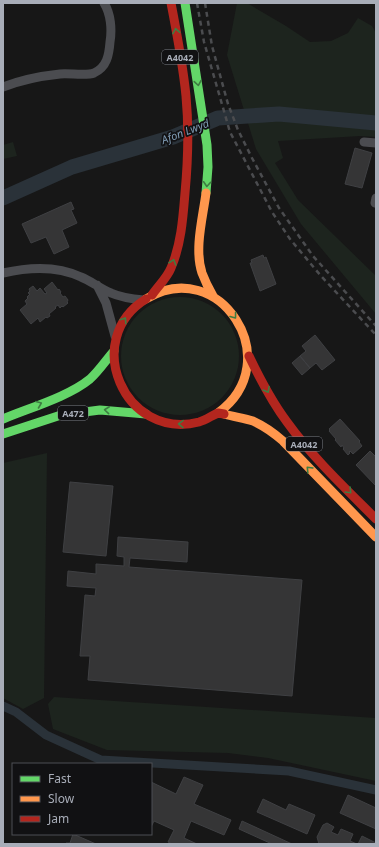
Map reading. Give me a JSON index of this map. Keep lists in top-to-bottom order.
{
  "streets": {
    "main road": ["A4042", "A472"]
  },
  "crossings": [
    ["A4042", "A472"]
  ],
  "water": ["Afon Lwyd"],
  "legend": ["Fast", "Slow", "Jam"]
}
